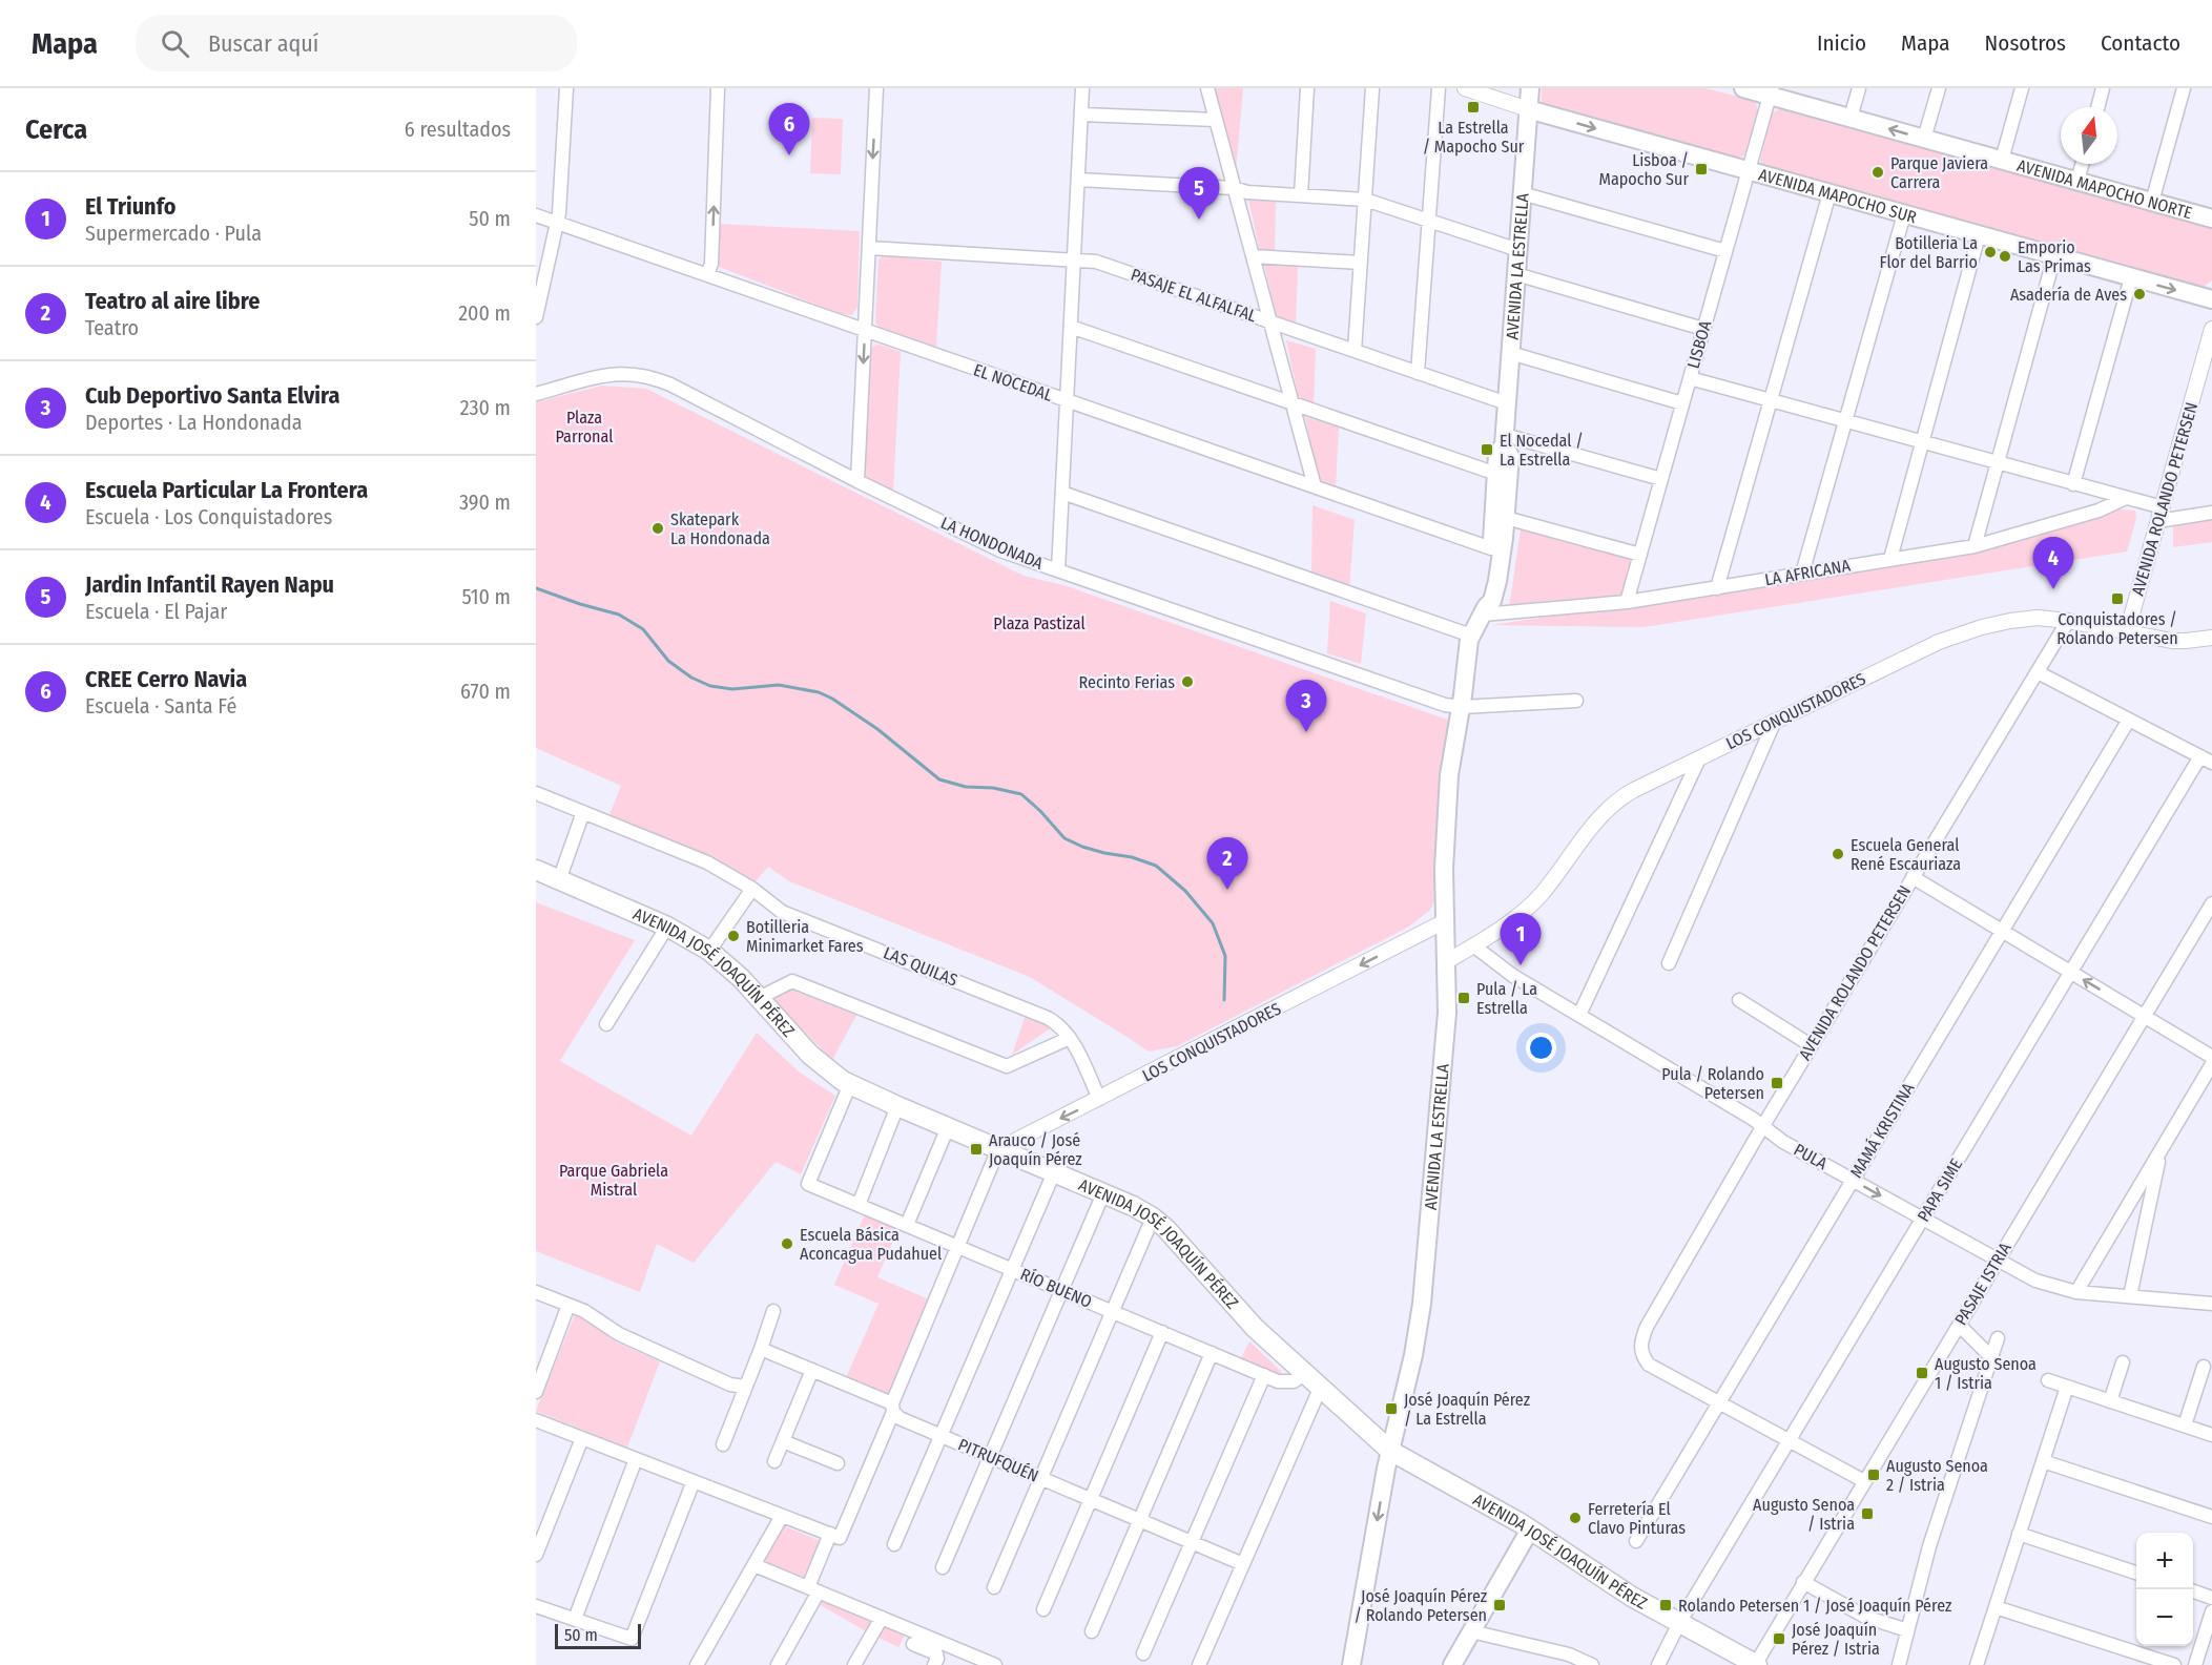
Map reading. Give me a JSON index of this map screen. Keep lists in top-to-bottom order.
{
  "streets": {
    "main road": [
      "AVENIDA MAPOCHO NORTE",
      "AVENIDA MAPOCHO SUR",
      "AVENIDA LA ESTRELLA",
      "AVENIDA JOSÉ JOAQUÍN PÉREZ"
    ],
    "street": [
      "PASAJE EL ALFALFAL",
      "LISBOA",
      "EL NOCEDAL",
      "AVENIDA ROLANDO PETERSEN",
      "LA HONDONADA",
      "LA AFRICANA",
      "LOS CONQUISTADORES",
      "LAS QUILAS",
      "MAMÁ KRISTINA",
      "PULA",
      "PAPA SIME",
      "PASAJE ISTRIA",
      "RÍO BUENO",
      "PITRUFQUÉN"
    ]
  },
  "crossings": [
    ["AVENIDA MAPOCHO NORTE", "LISBOA"],
    ["AVENIDA MAPOCHO SUR", "AVENIDA LA ESTRELLA"],
    ["AVENIDA MAPOCHO SUR", "LISBOA"],
    ["AVENIDA LA ESTRELLA", "PASAJE EL ALFALFAL"],
    ["AVENIDA LA ESTRELLA", "EL NOCEDAL"],
    ["AVENIDA LA ESTRELLA", "LA HONDONADA"],
    ["AVENIDA LA ESTRELLA", "LA AFRICANA"],
    ["AVENIDA LA ESTRELLA", "LOS CONQUISTADORES"],
    ["AVENIDA LA ESTRELLA", "AVENIDA JOSÉ JOAQUÍN PÉREZ"],
    ["LISBOA", "LA AFRICANA"],
    ["AVENIDA ROLANDO PETERSEN", "LOS CONQUISTADORES"],
    ["AVENIDA ROLANDO PETERSEN", "MAMÁ KRISTINA"],
    ["AVENIDA ROLANDO PETERSEN", "PULA"],
    ["LOS CONQUISTADORES", "LAS QUILAS"],
    ["LOS CONQUISTADORES", "AVENIDA JOSÉ JOAQUÍN PÉREZ"],
    ["LOS CONQUISTADORES", "PULA"],
    ["AVENIDA JOSÉ JOAQUÍN PÉREZ", "PAPA SIME"],
    ["AVENIDA JOSÉ JOAQUÍN PÉREZ", "PASAJE ISTRIA"],
    ["AVENIDA JOSÉ JOAQUÍN PÉREZ", "RÍO BUENO"],
    ["MAMÁ KRISTINA", "PULA"],
    ["PULA", "PAPA SIME"],
    ["PULA", "PASAJE ISTRIA"]
  ],
  "parks": ["Plaza Parronal", "Plaza Pastizal", "Parque Gabriela Mistral"],
  "places": {
    "transit": [
      "La Estrella / Mapocho Sur",
      "Lisboa / Mapocho Sur",
      "El Nocedal / La Estrella",
      "Conquistadores / Rolando Petersen",
      "Pula / La Estrella",
      "Pula / Rolando Petersen",
      "Arauco / José Joaquín Pérez",
      "Augusto Senoa 1 / Istria",
      "José Joaquín Pérez / La Estrella",
      "Augusto Senoa 2 / Istria",
      "Augusto Senoa / Istria",
      "José Joaquín Pérez / Rolando Petersen",
      "Rolando Petersen 1 / José Joaquín Pérez",
      "José Joaquín Pérez / Istria"
    ],
    "other": [
      "Parque Javiera Carrera",
      "Botilleria La Flor del Barrio",
      "Emporio Las Primas",
      "Asadería de Aves",
      "Skatepark La Hondonada",
      "Recinto Ferias",
      "Escuela General René Escauriaza",
      "Botilleria Minimarket Fares",
      "Escuela Básica Aconcagua Pudahuel",
      "Ferretería El Clavo Pinturas"
    ]
  },
  "scale_bar": "50 m",
  "north": "top",
  "page": {
    "header": "Mapa",
    "search": "Buscar aquí",
    "nav": [
      "Inicio",
      "Mapa",
      "Nosotros",
      "Contacto"
    ],
    "heading": ["Cerca", "6 resultados"],
    "pins": [
      "6",
      "5",
      "4",
      "3",
      "2",
      "1"
    ],
    "list": [
      {
        "mark": "1",
        "name": "El Triunfo",
        "note": "Supermercado · Pula",
        "value": "50 m"
      },
      {
        "mark": "2",
        "name": "Teatro al aire libre",
        "note": "Teatro",
        "value": "200 m"
      },
      {
        "mark": "3",
        "name": "Cub Deportivo Santa Elvira",
        "note": "Deportes · La Hondonada",
        "value": "230 m"
      },
      {
        "mark": "4",
        "name": "Escuela Particular La Frontera",
        "note": "Escuela · Los Conquistadores",
        "value": "390 m"
      },
      {
        "mark": "5",
        "name": "Jardin Infantil Rayen Napu",
        "note": "Escuela · El Pajar",
        "value": "510 m"
      },
      {
        "mark": "6",
        "name": "CREE Cerro Navia",
        "note": "Escuela · Santa Fé",
        "value": "670 m"
      }
    ],
    "map_buttons": ["+", "−"],
    "scale": "50 m"
  }
}
